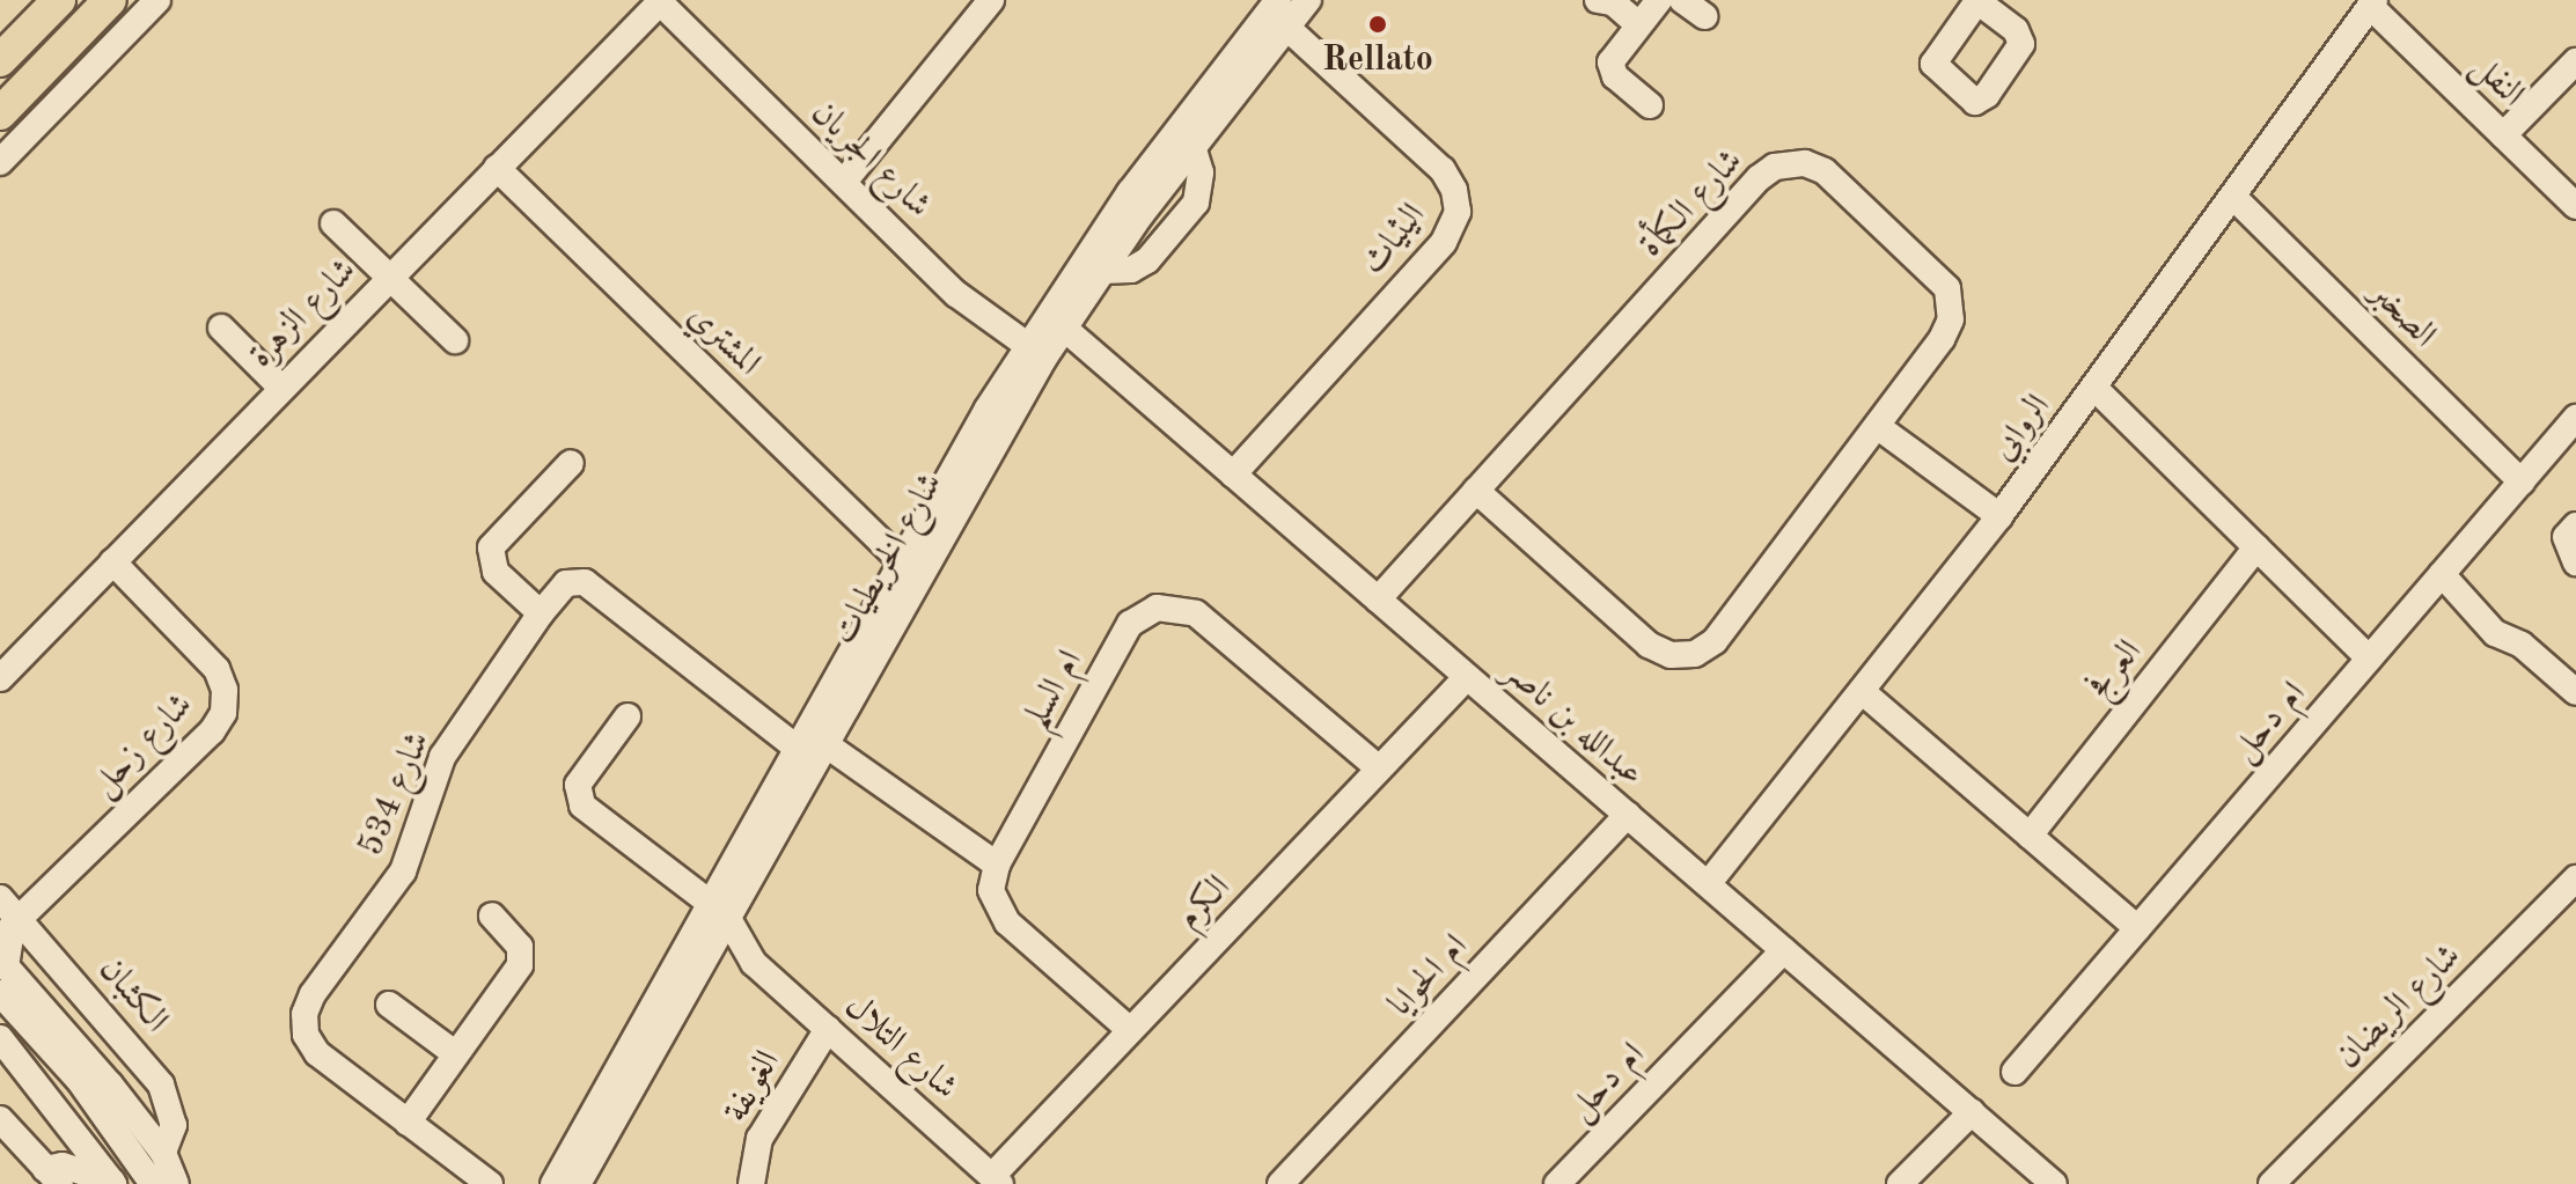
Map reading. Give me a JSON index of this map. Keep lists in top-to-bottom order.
{
  "streets": {
    "street": [
      "النفل",
      "شارع الجريان",
      "شارع الكمأة",
      "اليثياث",
      "شارع الزهرة",
      "الصخبر",
      "المشتري",
      "الروابي",
      "شارع الخريطيات",
      "العرفج",
      "ام السلم",
      "ام دحل",
      "عبدالله بن ناصر",
      "شارع زحل",
      "شارع 534",
      "الكرم",
      "ام الحوايا",
      "الكثبان",
      "شارع الريضان",
      "شارع التلال",
      "الغويفة"
    ]
  },
  "crossings": [
    ["النفل", "الروابي"],
    ["شارع الجريان", "شارع الزهرة"],
    ["شارع الجريان", "شارع الخريطيات"],
    ["شارع الكمأة", "عبدالله بن ناصر"],
    ["اليثياث", "شارع الخريطيات"],
    ["اليثياث", "عبدالله بن ناصر"],
    ["شارع الزهرة", "المشتري"],
    ["شارع الزهرة", "شارع زحل"],
    ["الصخبر", "الروابي"],
    ["الصخبر", "ام دحل"],
    ["المشتري", "شارع الخريطيات"],
    ["الروابي", "عبدالله بن ناصر"],
    ["شارع الخريطيات", "عبدالله بن ناصر"],
    ["شارع الخريطيات", "شارع 534"],
    ["شارع الخريطيات", "شارع التلال"],
    ["ام السلم", "الكرم"],
    ["ام دحل", "عبدالله بن ناصر"],
    ["عبدالله بن ناصر", "الكرم"],
    ["عبدالله بن ناصر", "ام الحوايا"],
    ["شارع زحل", "الكثبان"],
    ["الكرم", "شارع التلال"],
    ["شارع التلال", "الغويفة"]
  ],
  "places": ["Rellato"]
}
